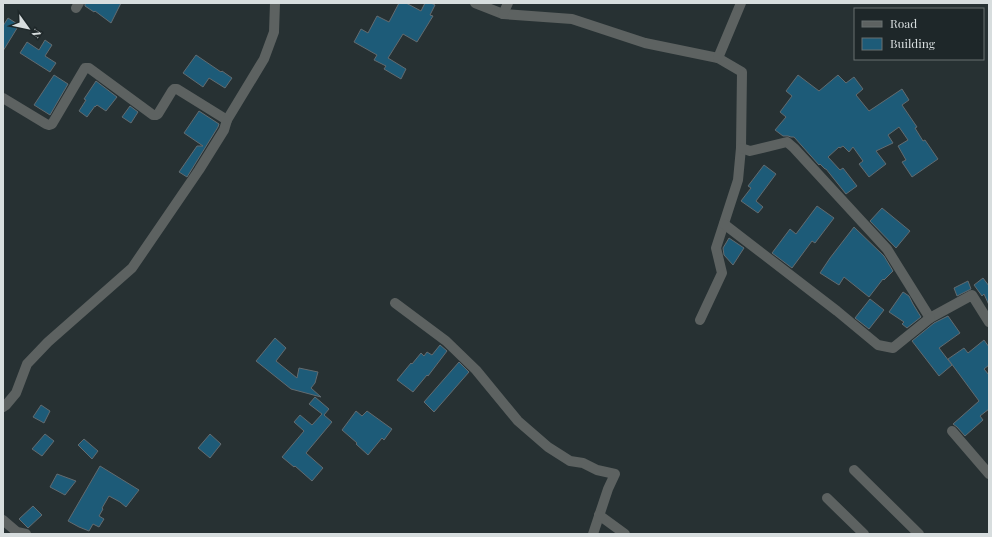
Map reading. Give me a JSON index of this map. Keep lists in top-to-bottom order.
{
  "legend": ["Road", "Building"],
  "north": "bottom right"
}
